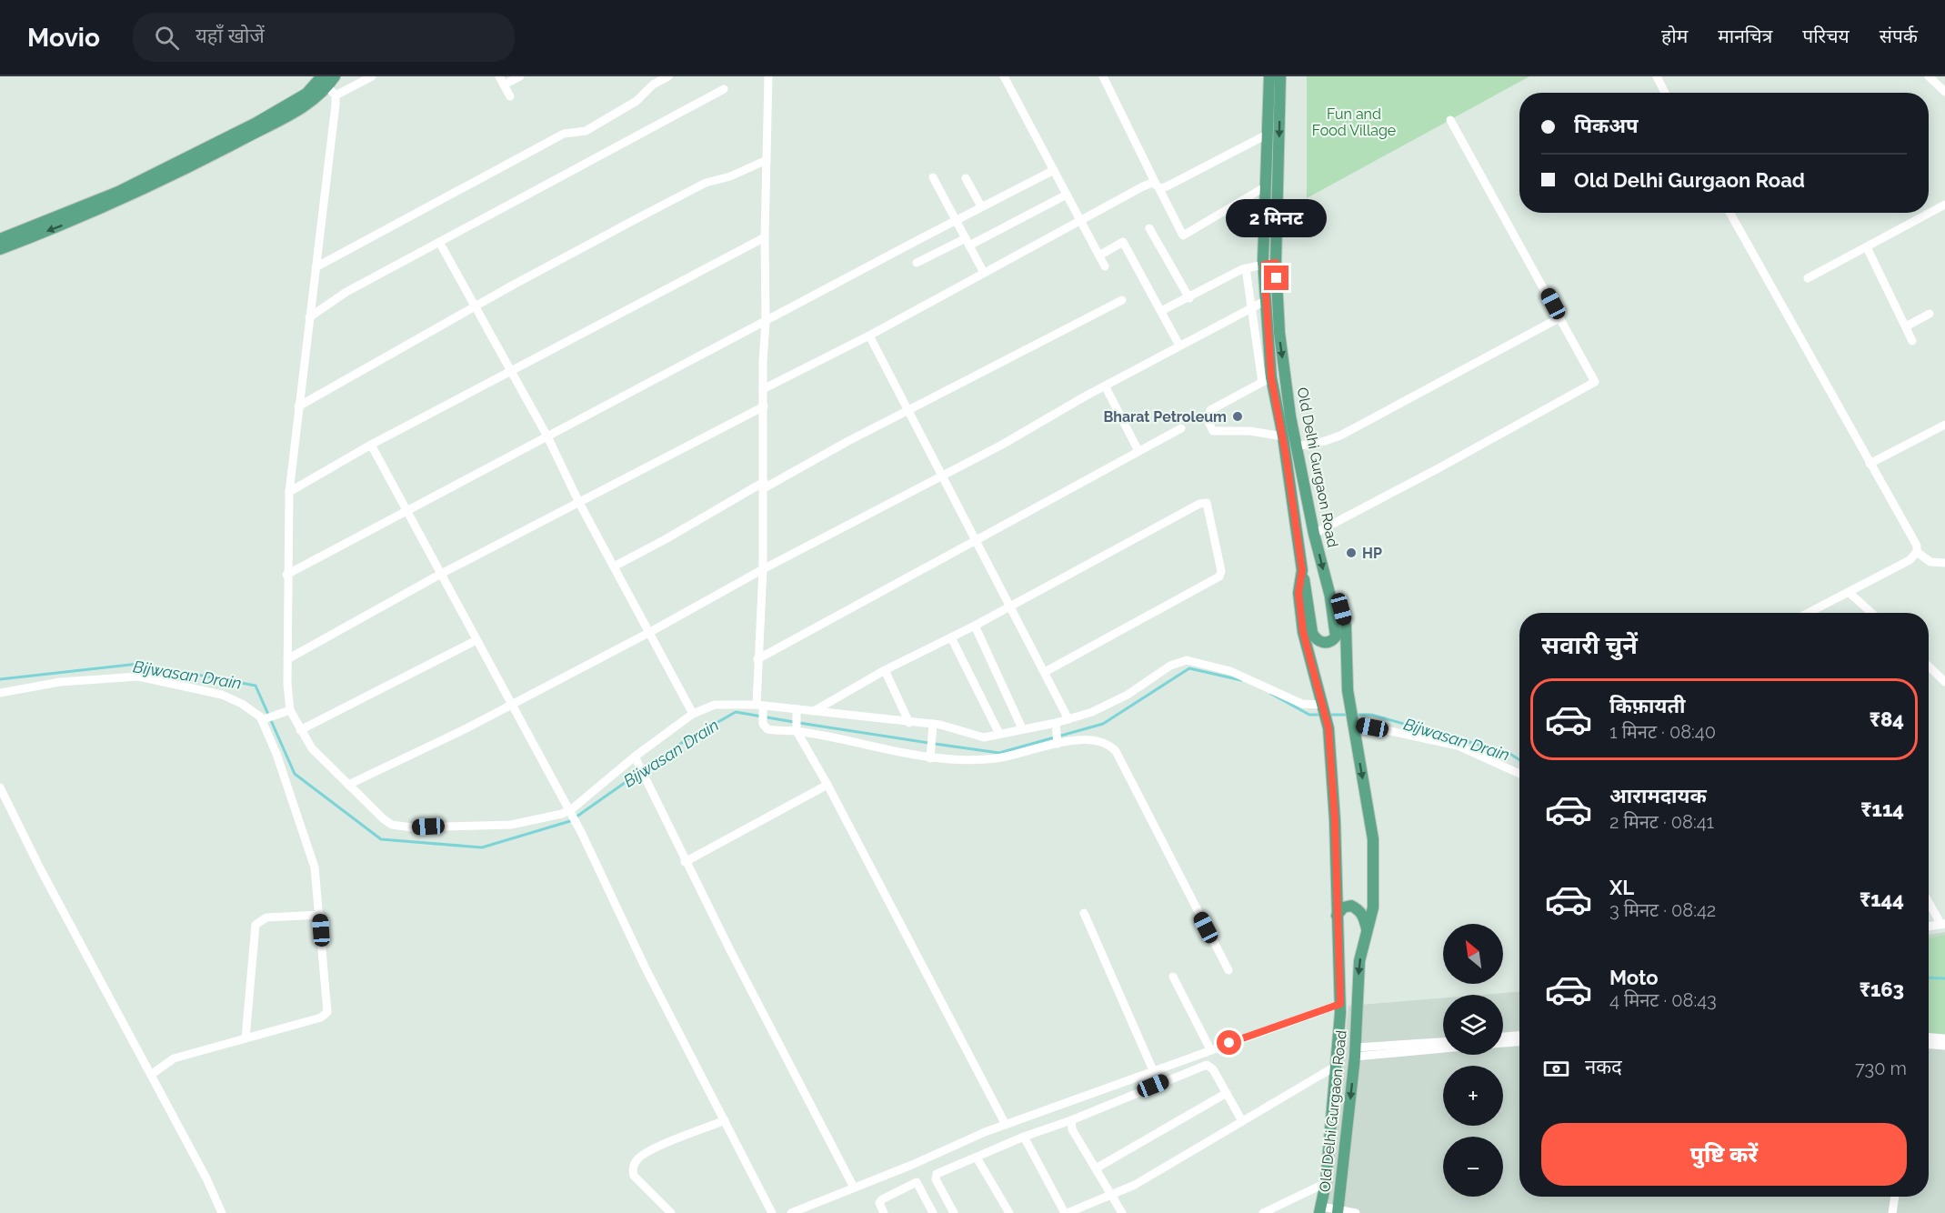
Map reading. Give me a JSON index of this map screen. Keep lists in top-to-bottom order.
{
  "streets": {
    "main road": ["Old Delhi Gurgaon Road"]
  },
  "water": ["Bijwasan Drain"],
  "parks": ["Fun and Food Village"],
  "places": ["Bharat Petroleum", "HP"],
  "north": "top left",
  "page": {
    "header": "Movio",
    "search": "यहाँ खोजें",
    "nav": [
      "होम",
      "मानचित्र",
      "परिचय",
      "संपर्क"
    ],
    "banner": ["पिकअप", "Old Delhi Gurgaon Road"],
    "bubble": "2 मिनट",
    "heading": "सवारी चुनें",
    "list": [
      {
        "name": "किफ़ायती",
        "note": "1 मिनट · 08:40",
        "value": "₹84"
      },
      {
        "name": "आरामदायक",
        "note": "2 मिनट · 08:41",
        "value": "₹114"
      },
      {
        "name": "XL",
        "note": "3 मिनट · 08:42",
        "value": "₹144"
      },
      {
        "name": "Moto",
        "note": "4 मिनट · 08:43",
        "value": "₹163"
      }
    ],
    "map_buttons": ["+", "−"],
    "pay": ["नकद", "730 m"],
    "buttons": "पुष्टि करें"
  }
}
